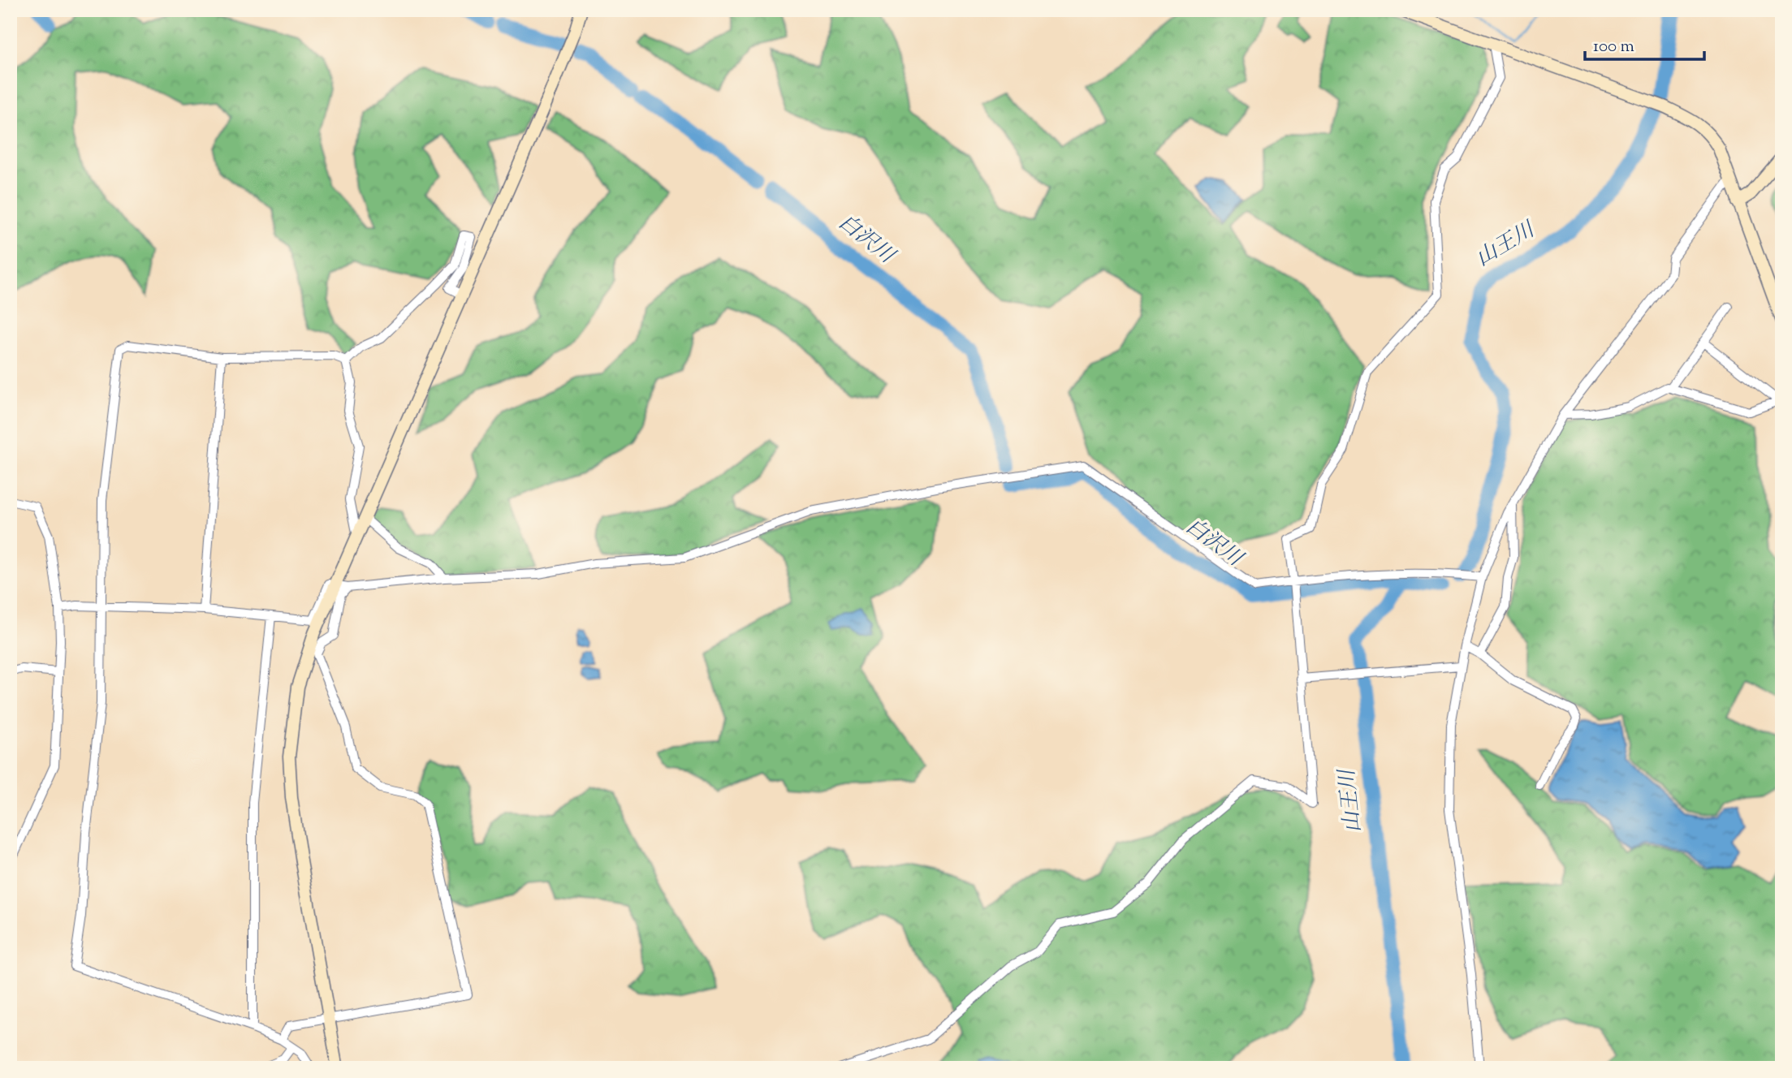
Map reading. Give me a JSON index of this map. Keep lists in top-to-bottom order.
{
  "water": ["白沢川", "山王川"],
  "scale_bar": "100 m"
}
